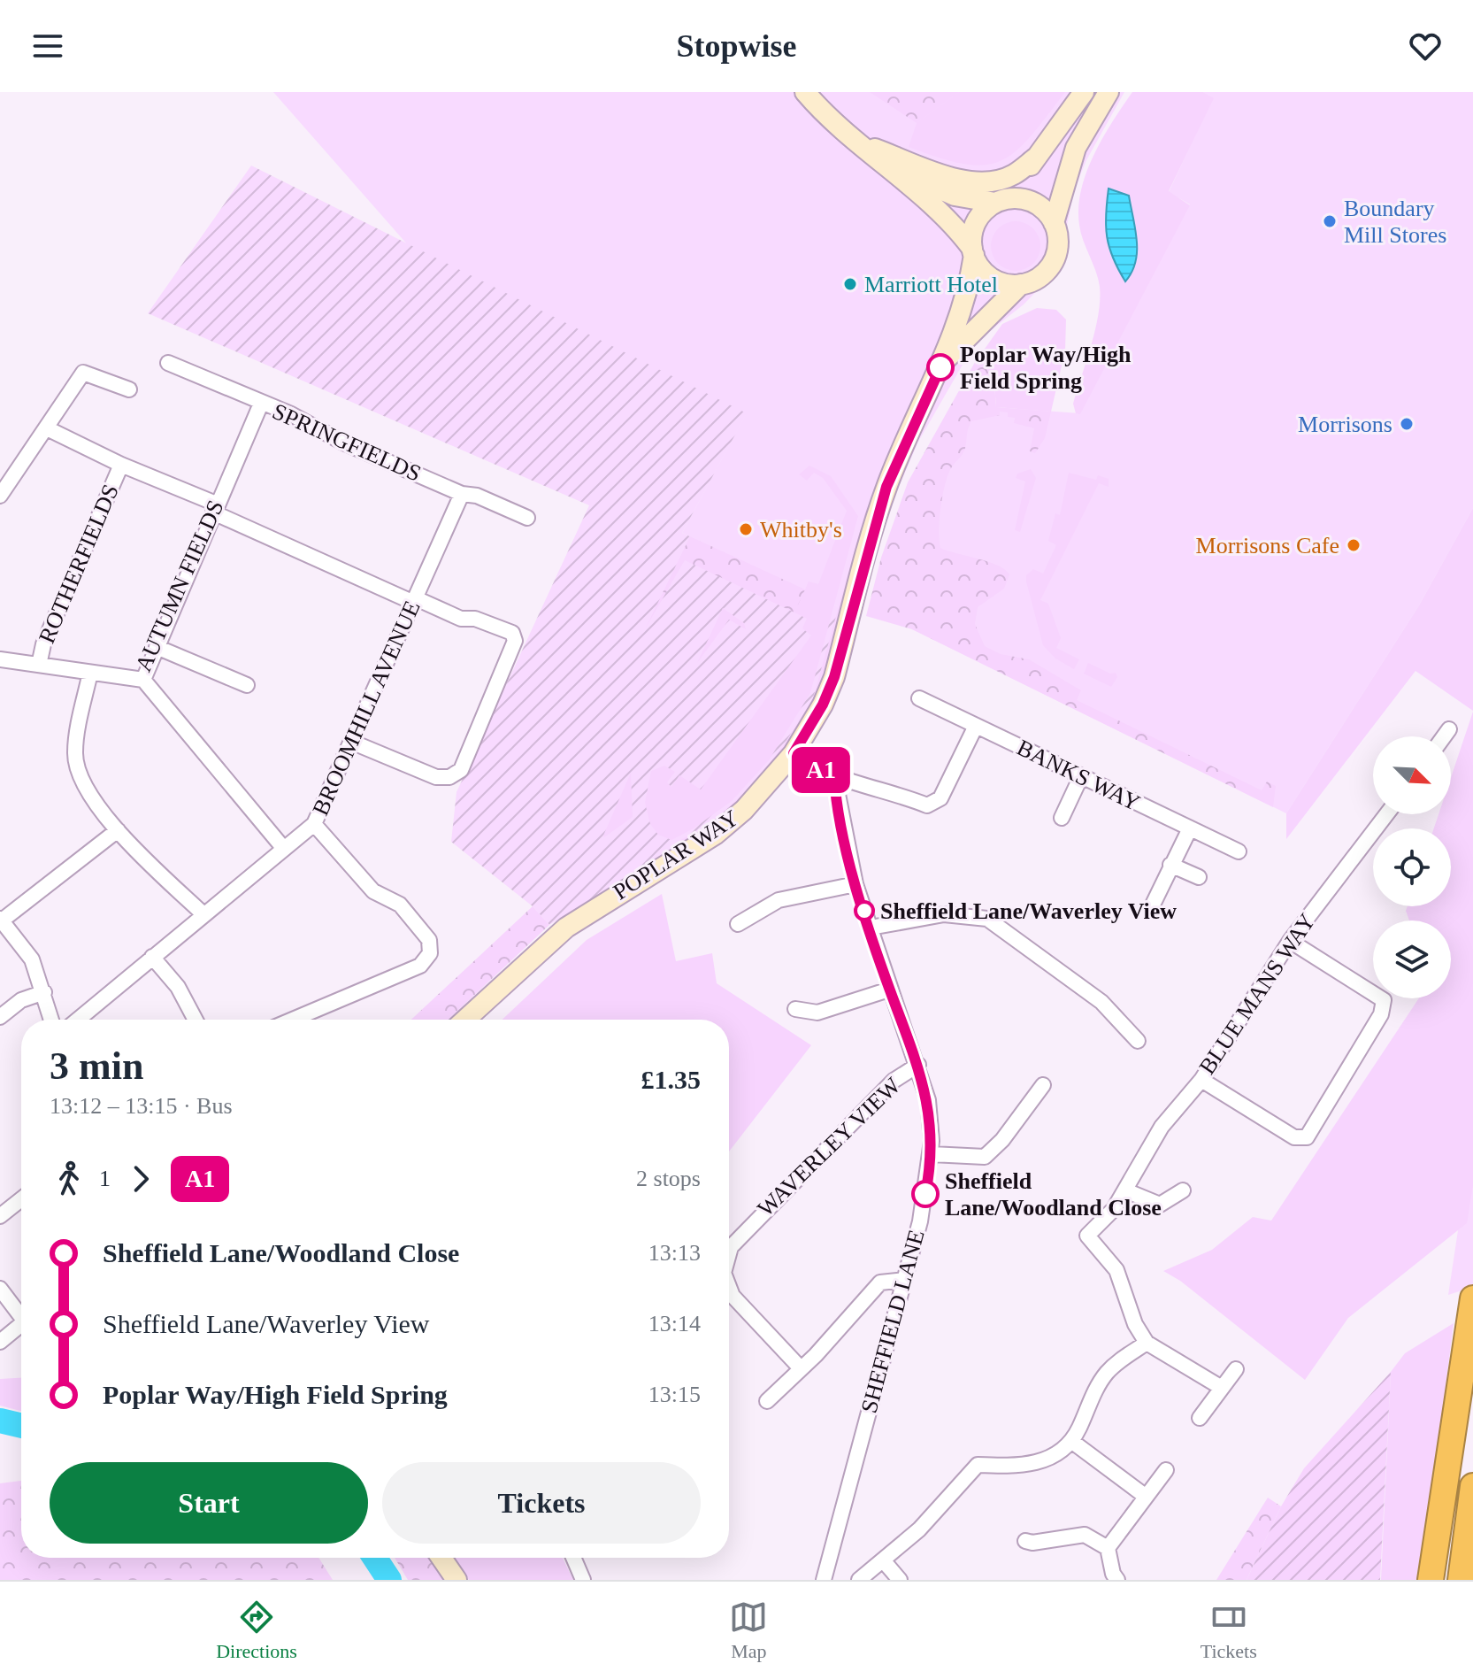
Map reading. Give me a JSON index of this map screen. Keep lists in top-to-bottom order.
{
  "streets": {
    "main road": ["POPLAR WAY"],
    "street": [
      "SPRINGFIELDS",
      "ROTHERFIELDS",
      "AUTUMN FIELDS",
      "BROOMHILL AVENUE",
      "BANKS WAY",
      "BLUE MANS WAY",
      "WAVERLEY VIEW",
      "SHEFFIELD LANE"
    ]
  },
  "crossings": [
    ["SPRINGFIELDS", "AUTUMN FIELDS"],
    ["SPRINGFIELDS", "BROOMHILL AVENUE"],
    ["ROTHERFIELDS", "AUTUMN FIELDS"],
    ["WAVERLEY VIEW", "SHEFFIELD LANE"]
  ],
  "places": [
    "Boundary Mill Stores",
    "Marriott Hotel",
    "Poplar Way/High Field Spring",
    "Morrisons",
    "Whitby's",
    "Morrisons Cafe",
    "Sheffield Lane/Waverley View",
    "Sheffield Lane/Woodland Close"
  ],
  "lines": ["bus line A1"],
  "north": "bottom right",
  "page": {
    "header": "Stopwise",
    "on_map": "A1",
    "heading": ["3 min", "13:12 – 13:15 · Bus", "£1.35"],
    "legs": ["1", "A1", "2 stops"],
    "list": [
      {
        "name": "Sheffield Lane/Woodland Close",
        "value": "13:13"
      },
      {
        "name": "Sheffield Lane/Waverley View",
        "value": "13:14"
      },
      {
        "name": "Poplar Way/High Field Spring",
        "value": "13:15"
      }
    ],
    "buttons": ["Start", "Tickets"],
    "tabs": ["Directions", "Map", "Tickets"]
  }
}
